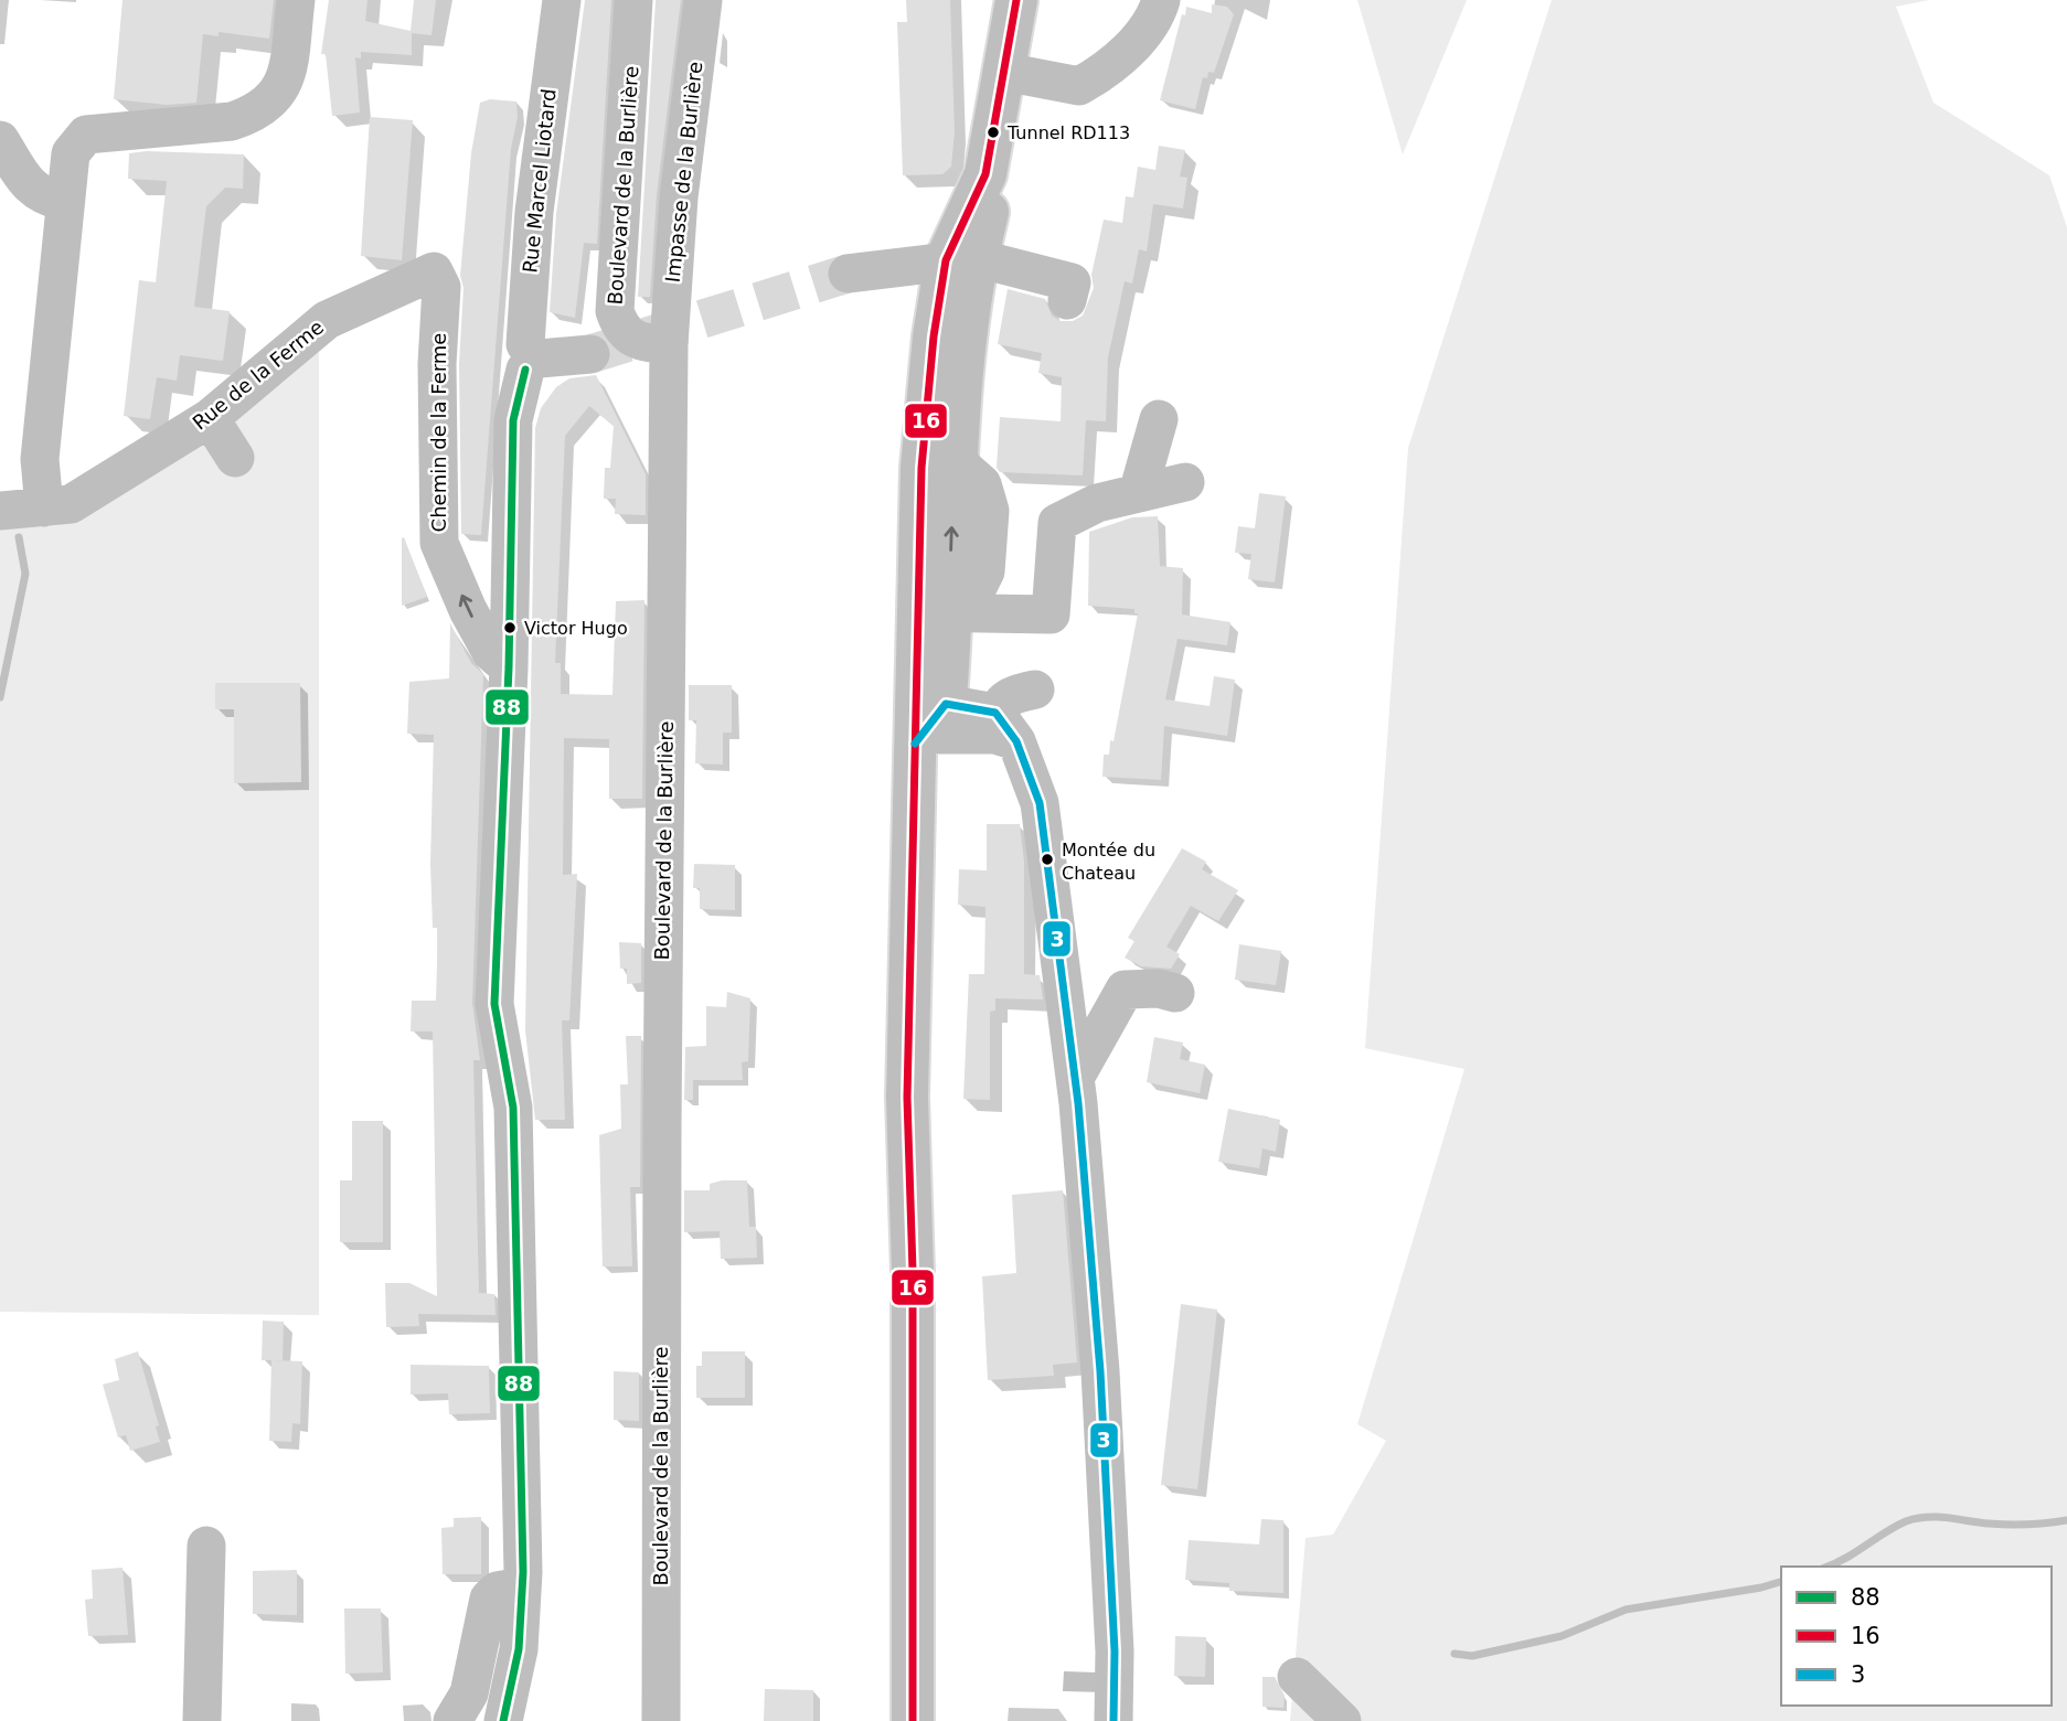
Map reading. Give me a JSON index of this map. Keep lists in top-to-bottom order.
{
  "streets": {
    "street": [
      "Impasse de la Burlière",
      "Rue Marcel Liotard",
      "Boulevard de la Burlière",
      "Rue de la Ferme",
      "Chemin de la Ferme"
    ]
  },
  "crossings": [
    ["Impasse de la Burlière", "Boulevard de la Burlière"],
    ["Rue Marcel Liotard", "Chemin de la Ferme"],
    ["Rue de la Ferme", "Chemin de la Ferme"]
  ],
  "one_way": ["Chemin de la Ferme"],
  "places": ["Tunnel RD113", "Victor Hugo", "Montée du Chateau"],
  "lines": ["transit line 16", "transit line 88", "transit line 3"],
  "legend": ["88", "16", "3"]
}
